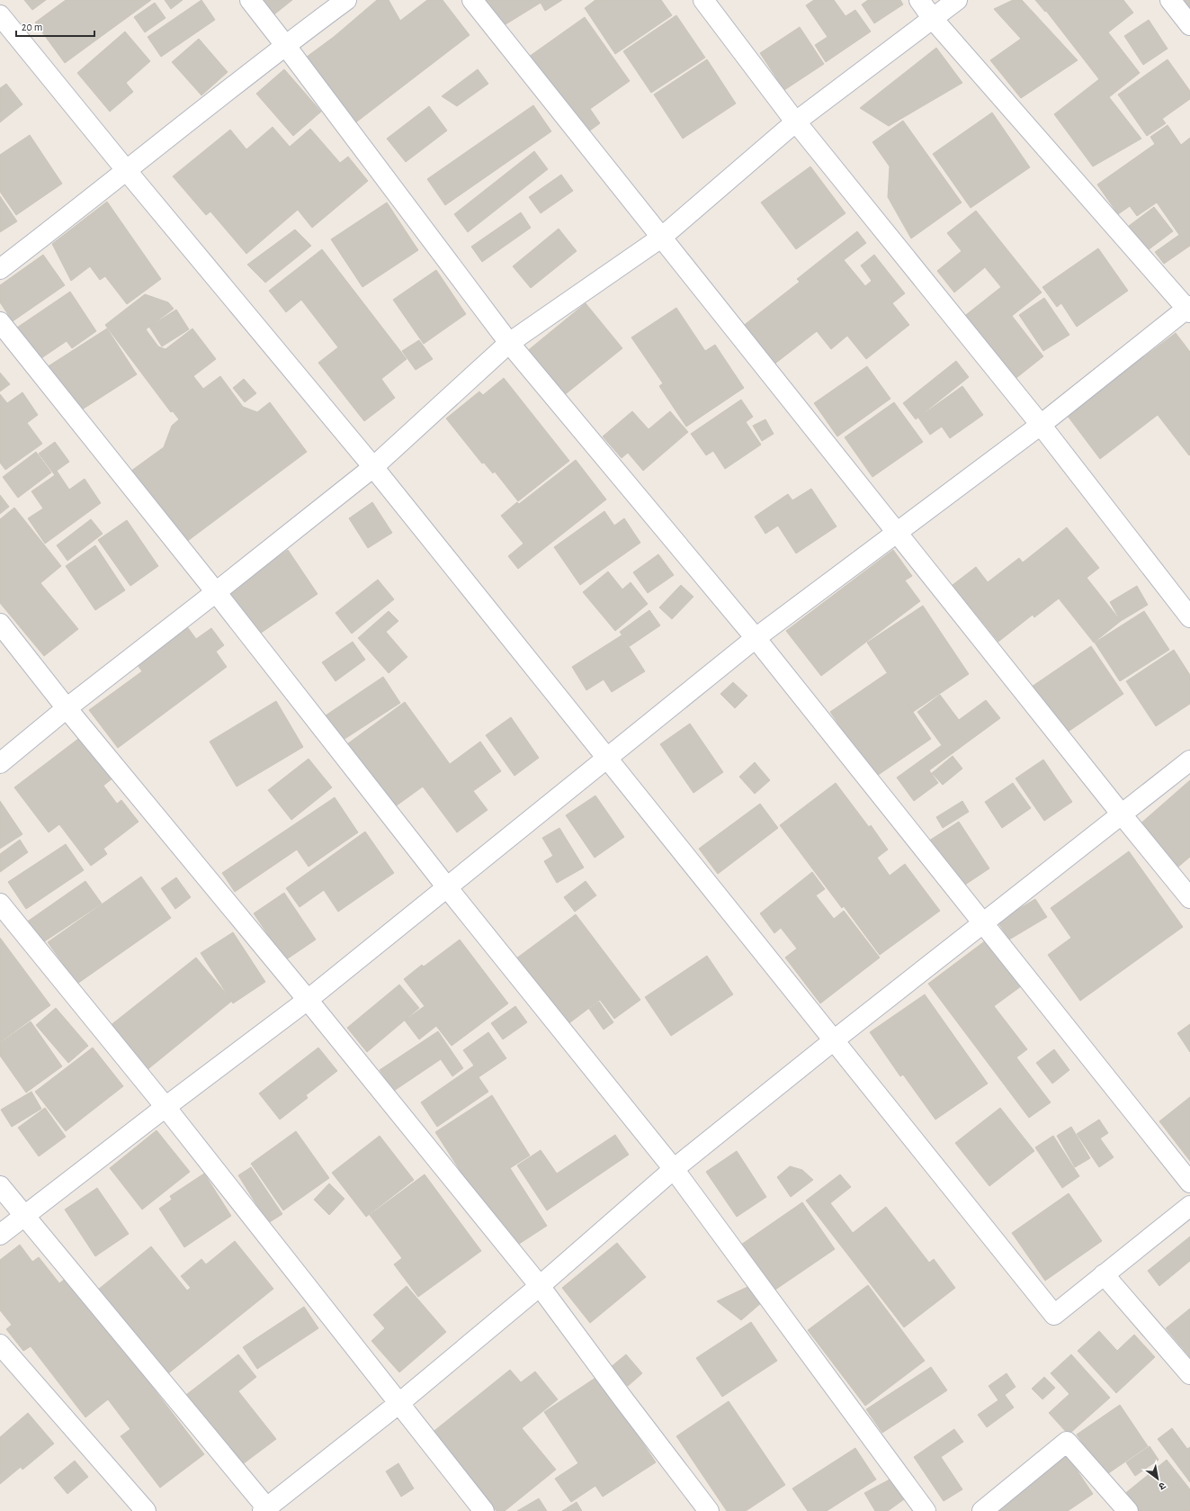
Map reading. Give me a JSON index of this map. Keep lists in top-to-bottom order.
{
  "scale_bar": "20 m",
  "north": "bottom right"
}
